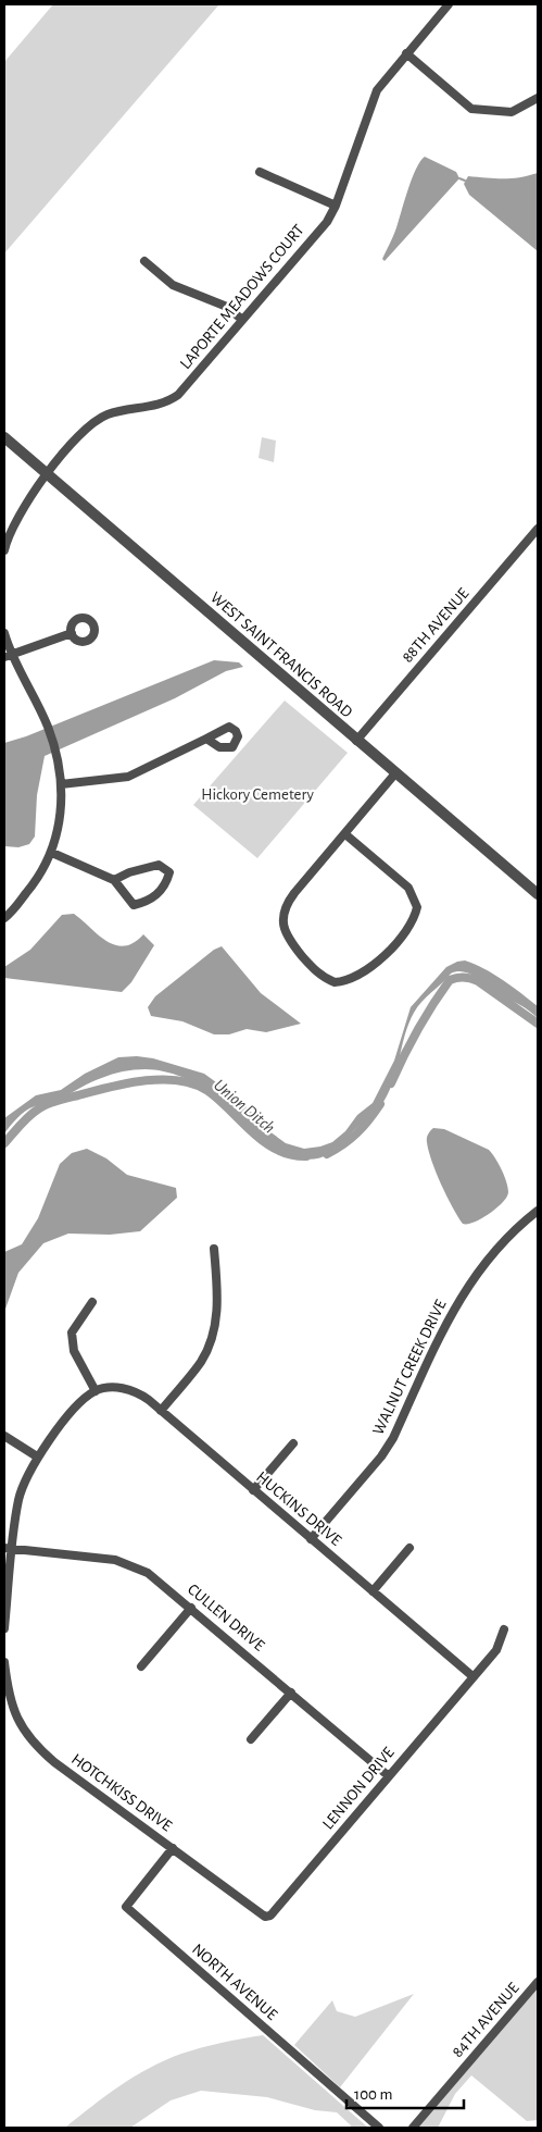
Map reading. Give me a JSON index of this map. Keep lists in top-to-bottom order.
{
  "streets": {
    "street": [
      "LAPORTE MEADOWS COURT",
      "88TH AVENUE",
      "WEST SAINT FRANCIS ROAD",
      "WALNUT CREEK DRIVE",
      "HUCKINS DRIVE",
      "CULLEN DRIVE",
      "LENNON DRIVE",
      "HOTCHKISS DRIVE",
      "NORTH AVENUE",
      "84TH AVENUE"
    ]
  },
  "crossings": [
    ["LAPORTE MEADOWS COURT", "WEST SAINT FRANCIS ROAD"],
    ["88TH AVENUE", "WEST SAINT FRANCIS ROAD"],
    ["WALNUT CREEK DRIVE", "HUCKINS DRIVE"],
    ["HUCKINS DRIVE", "LENNON DRIVE"],
    ["CULLEN DRIVE", "LENNON DRIVE"],
    ["LENNON DRIVE", "HOTCHKISS DRIVE"],
    ["HOTCHKISS DRIVE", "NORTH AVENUE"]
  ],
  "water": ["Union Ditch"],
  "parks": ["Hickory Cemetery"],
  "scale_bar": "100 m"
}
